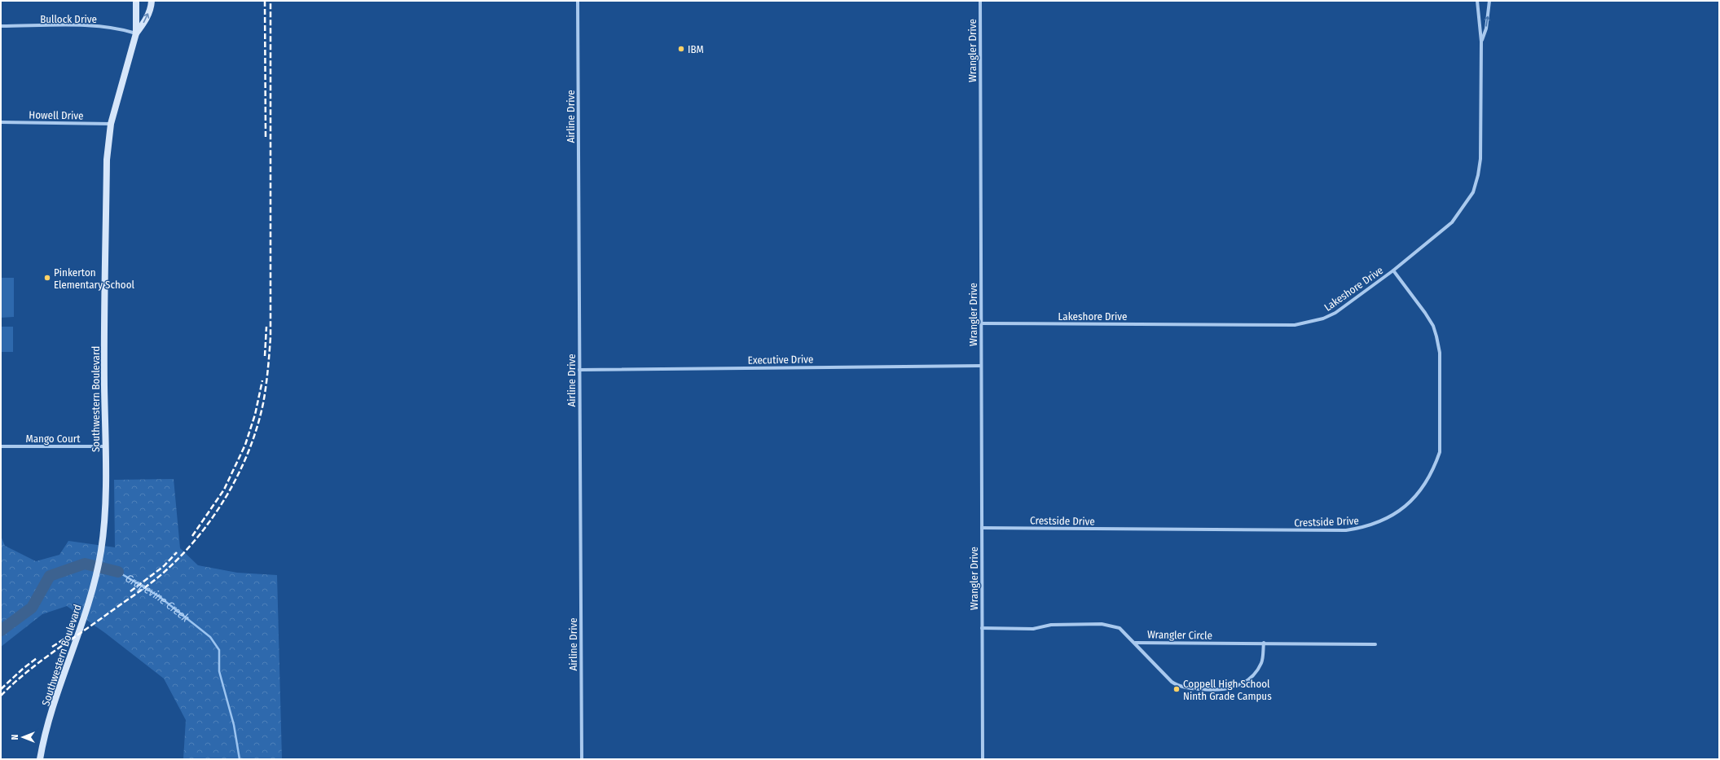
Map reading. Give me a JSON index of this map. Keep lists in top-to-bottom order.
{
  "streets": {
    "street": [
      "Bullock Drive",
      "Wrangler Drive",
      "Howell Drive",
      "Airline Drive",
      "Lakeshore Drive",
      "Executive Drive",
      "Southwestern Boulevard",
      "Mango Court",
      "Crestside Drive",
      "Wrangler Circle"
    ]
  },
  "crossings": [
    ["Bullock Drive", "Southwestern Boulevard"],
    ["Wrangler Drive", "Lakeshore Drive"],
    ["Wrangler Drive", "Executive Drive"],
    ["Wrangler Drive", "Crestside Drive"],
    ["Howell Drive", "Southwestern Boulevard"],
    ["Airline Drive", "Executive Drive"],
    ["Lakeshore Drive", "Crestside Drive"],
    ["Southwestern Boulevard", "Mango Court"]
  ],
  "water": ["Grapevine Creek"],
  "places": ["IBM", "Pinkerton Elementary School", "Coppell High School Ninth Grade Campus"],
  "north": "left"
}
